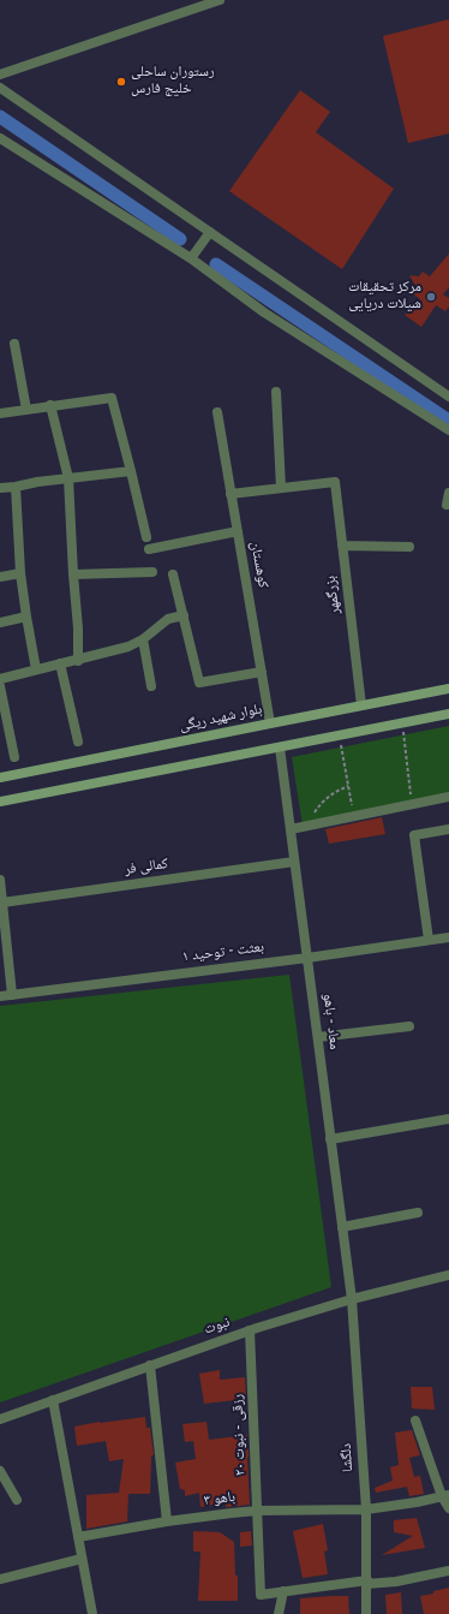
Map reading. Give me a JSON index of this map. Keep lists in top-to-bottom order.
{
  "streets": {
    "main road": ["بلوار شهید ریگی"],
    "street": [
      "کوهستان",
      "بزرگمهر",
      "کمالی فر",
      "بعثت - توحید ۱",
      "معاد - باهو",
      "نبوت",
      "رزقی - نبوت ۲۰",
      "دلگشا",
      "باهو ۳"
    ]
  },
  "crossings": [
    ["کوهستان", "بلوار شهید ریگی"],
    ["بزرگمهر", "بلوار شهید ریگی"],
    ["کمالی فر", "معاد - باهو"],
    ["بعثت - توحید ۱", "معاد - باهو"],
    ["معاد - باهو", "نبوت"],
    ["معاد - باهو", "دلگشا"],
    ["نبوت", "رزقی - نبوت ۲۰"],
    ["نبوت", "دلگشا"],
    ["رزقی - نبوت ۲۰", "باهو ۳"],
    ["دلگشا", "باهو ۳"]
  ],
  "places": ["رستوران ساحلی خلیج فارس", "مرکز تحقیقات شیلات دریایی"]
}
